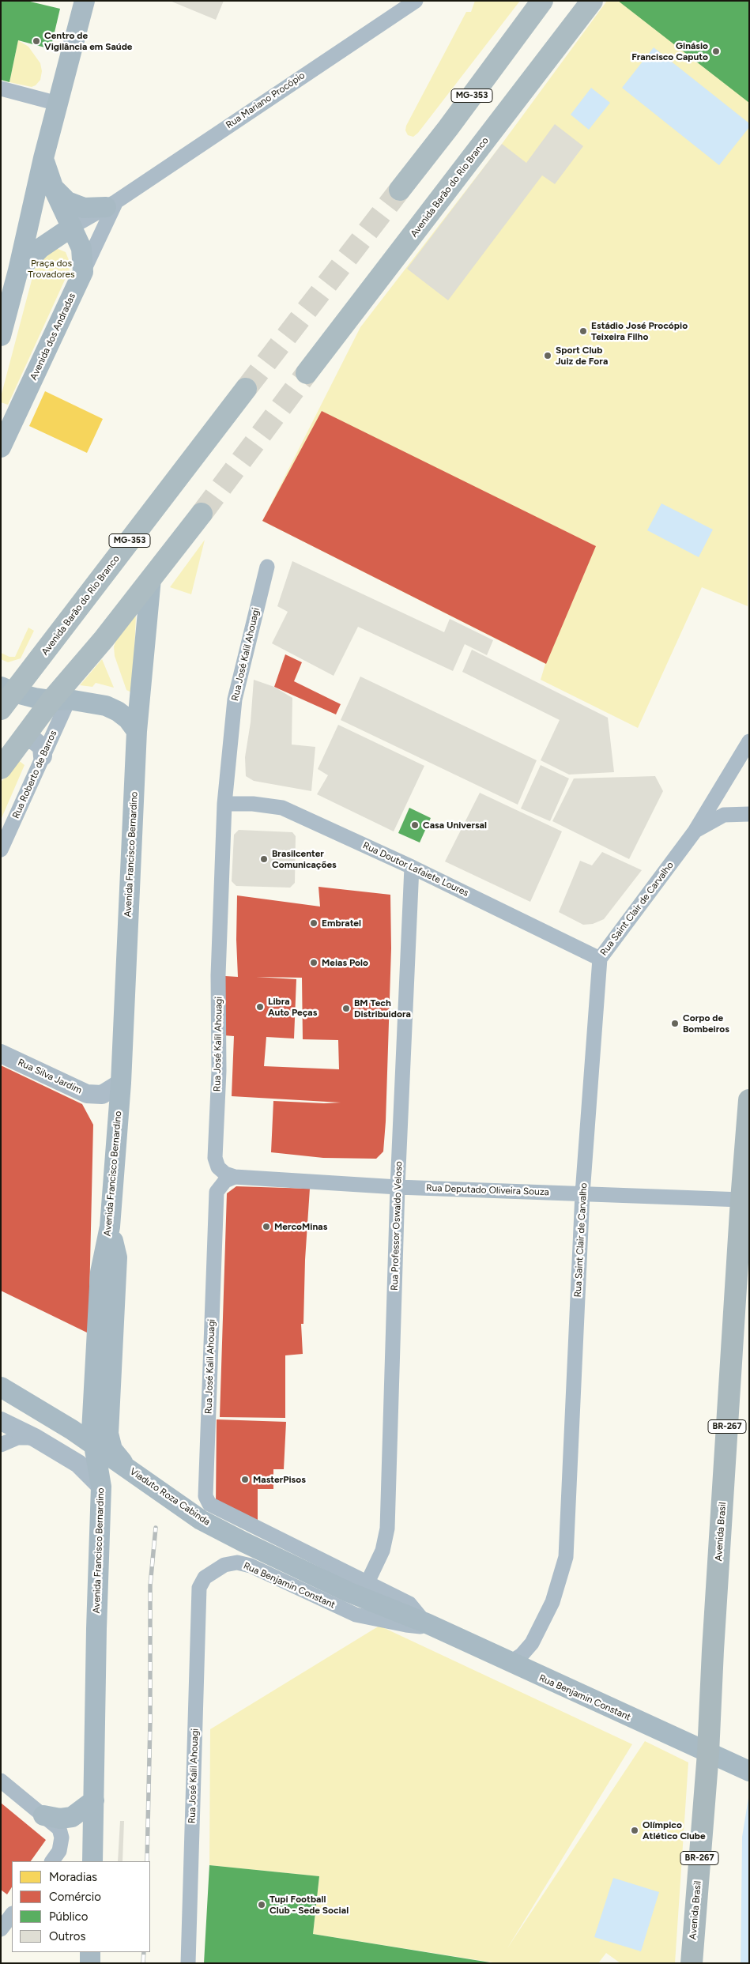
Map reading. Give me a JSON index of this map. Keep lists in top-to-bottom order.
{
  "streets": {
    "highway": ["BR-267", "Avenida Brasil"],
    "main road": [
      "MG-353",
      "Avenida Barão do Rio Branco",
      "Avenida dos Andradas",
      "Avenida Francisco Bernardino",
      "Viaduto Roza Cabinda",
      "Rua Benjamin Constant"
    ],
    "street": [
      "Rua Mariano Procópio",
      "Rua José Kalil Ahouagi",
      "Rua Roberto de Barros",
      "Rua Doutor Lafaiete Loures",
      "Rua Saint Clair de Carvalho",
      "Rua Silva Jardim",
      "Rua Deputado Oliveira Souza",
      "Rua Professor Oswaldo Veloso"
    ]
  },
  "crossings": [
    ["Rua Mariano Procópio", "Avenida dos Andradas"],
    ["Rua José Kalil Ahouagi", "Rua Doutor Lafaiete Loures"],
    ["Rua José Kalil Ahouagi", "Rua Deputado Oliveira Souza"],
    ["Rua José Kalil Ahouagi", "Rua Benjamin Constant"],
    ["Avenida Francisco Bernardino", "Rua Silva Jardim"],
    ["Rua Doutor Lafaiete Loures", "Rua Saint Clair de Carvalho"],
    ["Rua Doutor Lafaiete Loures", "Rua Professor Oswaldo Veloso"],
    ["Rua Saint Clair de Carvalho", "Rua Deputado Oliveira Souza"],
    ["Rua Saint Clair de Carvalho", "Rua Benjamin Constant"],
    ["Rua Deputado Oliveira Souza", "Rua Professor Oswaldo Veloso"],
    ["Rua Deputado Oliveira Souza", "Avenida Brasil"],
    ["Rua Professor Oswaldo Veloso", "Rua Benjamin Constant"],
    ["Viaduto Roza Cabinda", "Rua Benjamin Constant"],
    ["Avenida Brasil", "Rua Benjamin Constant"]
  ],
  "parks": ["Praça dos Trovadores"],
  "places": [
    "Centro de Vigilância em Saúde",
    "Ginásio Francisco Caputo",
    "Estádio José Procópio Teixeira Filho",
    "Sport Club Juiz de Fora",
    "Casa Universal",
    "Brasilcenter Comunicações",
    "Embratel",
    "Meias Polo",
    "Libra Auto Peças",
    "BM Tech Distribuidora",
    "Corpo de Bombeiros",
    "MercoMinas",
    "MasterPisos",
    "Olímpico Atlético Clube",
    "Tupi Football Club - Sede Social"
  ],
  "legend": [
    "Moradias",
    "Comércio",
    "Público",
    "Outros"
  ]
}
